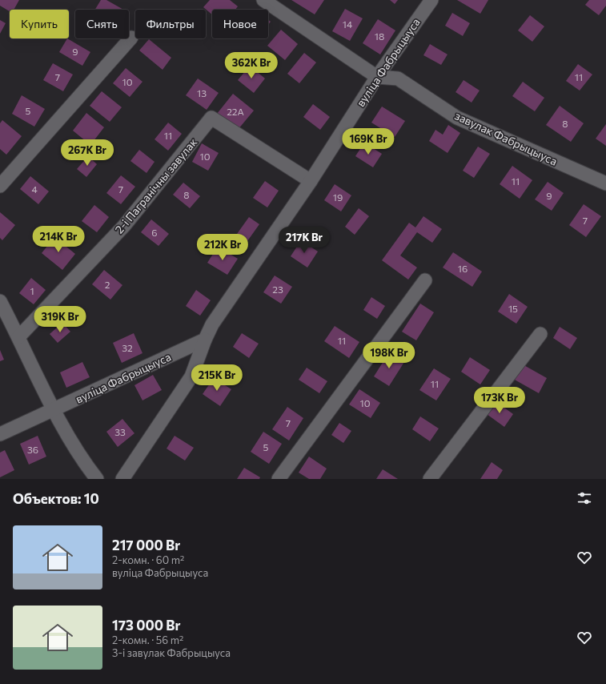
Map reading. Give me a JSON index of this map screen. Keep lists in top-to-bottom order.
{
  "streets": {
    "street": ["вуліца Фабрыцыуса", "завулак Фабрыцыуса", "2-і Пагранічны завулак"]
  },
  "crossings": [
    ["вуліца Фабрыцыуса", "завулак Фабрыцыуса"],
    ["вуліца Фабрыцыуса", "2-і Пагранічны завулак"]
  ],
  "house_numbers": [
    "14",
    "18",
    "9",
    "7",
    "11",
    "10",
    "13",
    "5",
    "22А",
    "8",
    "11",
    "10",
    "11",
    "4",
    "7",
    "8",
    "9",
    "19",
    "7",
    "6",
    "16",
    "2",
    "23",
    "1",
    "15",
    "11",
    "32",
    "11",
    "10",
    "7",
    "33",
    "5",
    "36"
  ],
  "page": {
    "chip": [
      "Купить",
      "Снять",
      "Фильтры",
      "Новое"
    ],
    "price": [
      "362K Br",
      "169K Br",
      "267K Br",
      "214K Br",
      "217K Br",
      "212K Br",
      "319K Br",
      "198K Br",
      "215K Br",
      "173K Br"
    ],
    "heading": "Объектов: 10",
    "list": [
      {
        "name": "217 000 Br",
        "note": "2-комн. · 60 m² · вуліца Фабрыцыуса"
      },
      {
        "name": "173 000 Br",
        "note": "2-комн. · 56 m² · 3-і завулак Фабрыцыуса"
      }
    ]
  }
}
